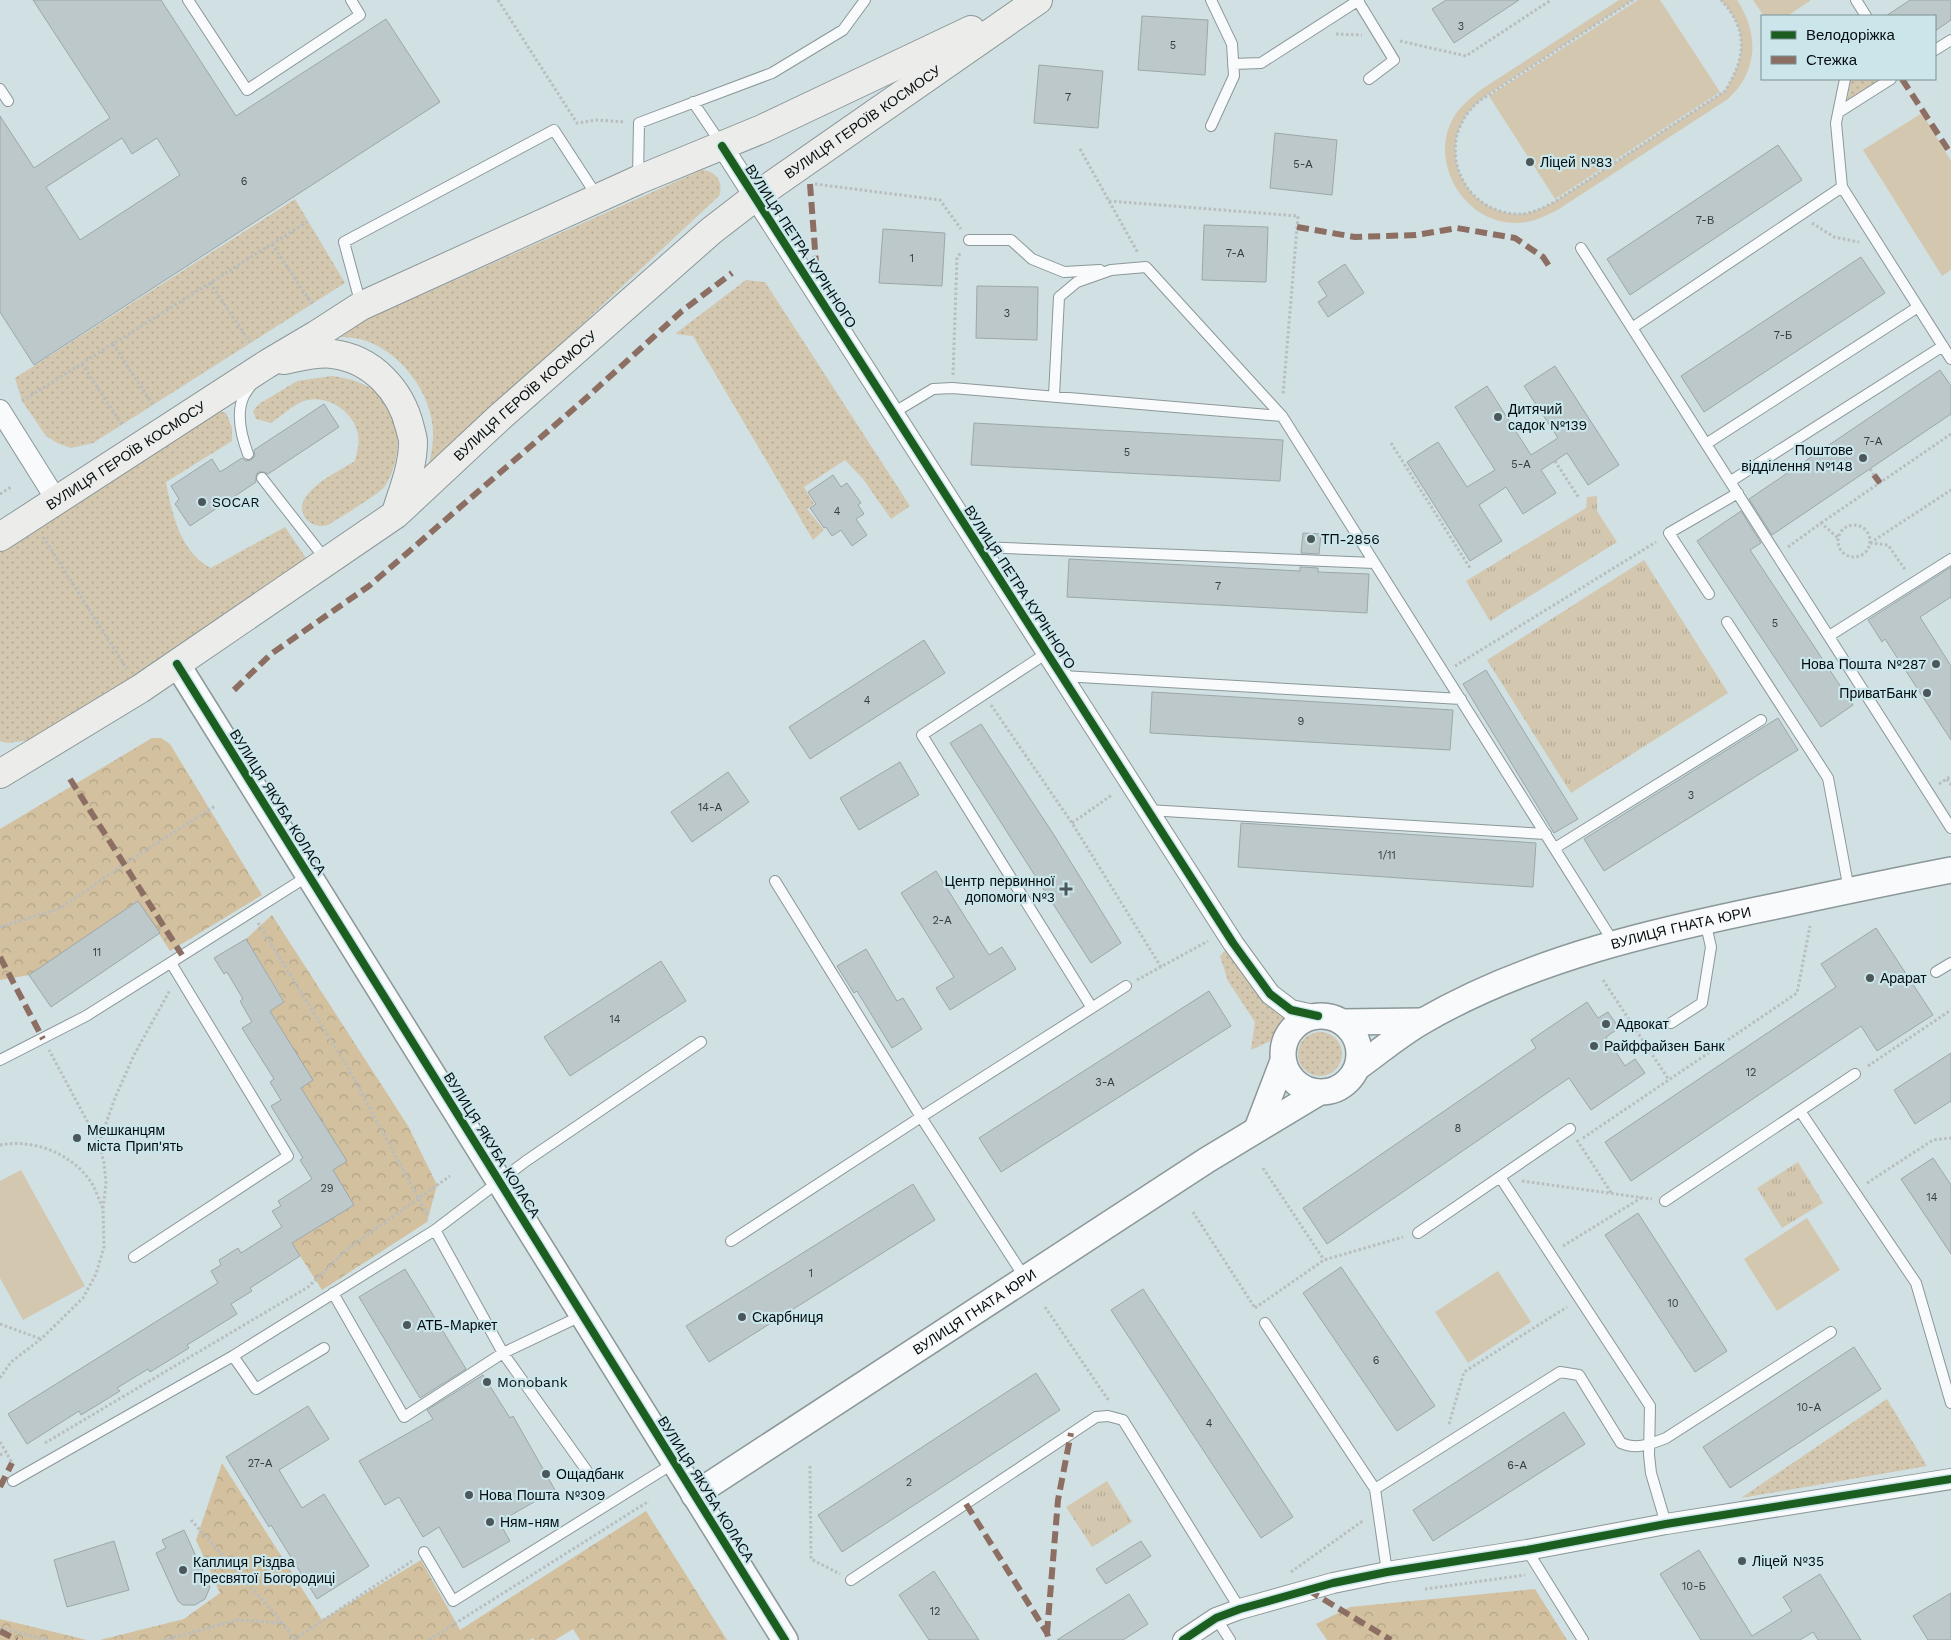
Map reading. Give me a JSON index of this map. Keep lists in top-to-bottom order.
{
  "streets": {
    "main road": ["ВУЛИЦЯ ГЕРОЇВ КОСМОСУ"],
    "street": ["ВУЛИЦЯ ПЕТРА КУРІННОГО", "ВУЛИЦЯ ЯКУБА КОЛАСА", "ВУЛИЦЯ ГНАТА ЮРИ"]
  },
  "crossings": [
    ["ВУЛИЦЯ ГЕРОЇВ КОСМОСУ", "ВУЛИЦЯ ПЕТРА КУРІННОГО"],
    ["ВУЛИЦЯ ГЕРОЇВ КОСМОСУ", "ВУЛИЦЯ ЯКУБА КОЛАСА"],
    ["ВУЛИЦЯ ПЕТРА КУРІННОГО", "ВУЛИЦЯ ГНАТА ЮРИ"],
    ["ВУЛИЦЯ ЯКУБА КОЛАСА", "ВУЛИЦЯ ГНАТА ЮРИ"]
  ],
  "places": {
    "other": [
      "Ліцей №83",
      "Дитячий садок №139",
      "Поштове відділення №148",
      "SOCAR",
      "ТП-2856",
      "Нова Пошта №287",
      "ПриватБанк",
      "Арарат",
      "Адвокат",
      "Райффайзен Банк",
      "Мешканцям міста Прип'ять",
      "Скарбниця",
      "АТБ-Маркет",
      "Monobank",
      "Ощадбанк",
      "Нова Пошта №309",
      "Ням-ням",
      "Ліцей №35",
      "Каплиця Різдва Пресвятої Богородиці"
    ],
    "health": ["Центр первинної допомоги №3"]
  },
  "house_numbers": [
    "3",
    "5",
    "7",
    "5-А",
    "6",
    "7-В",
    "7-А",
    "1",
    "3",
    "7-Б",
    "7-А",
    "5",
    "5-А",
    "4",
    "7",
    "5",
    "4",
    "9",
    "3",
    "14-А",
    "1/11",
    "2-А",
    "11",
    "14",
    "12",
    "3-А",
    "8",
    "29",
    "14",
    "1",
    "10",
    "6",
    "10-А",
    "4",
    "27-А",
    "6-А",
    "2",
    "10-Б",
    "12"
  ],
  "legend": ["Велодоріжка", "Стежка"]
}
